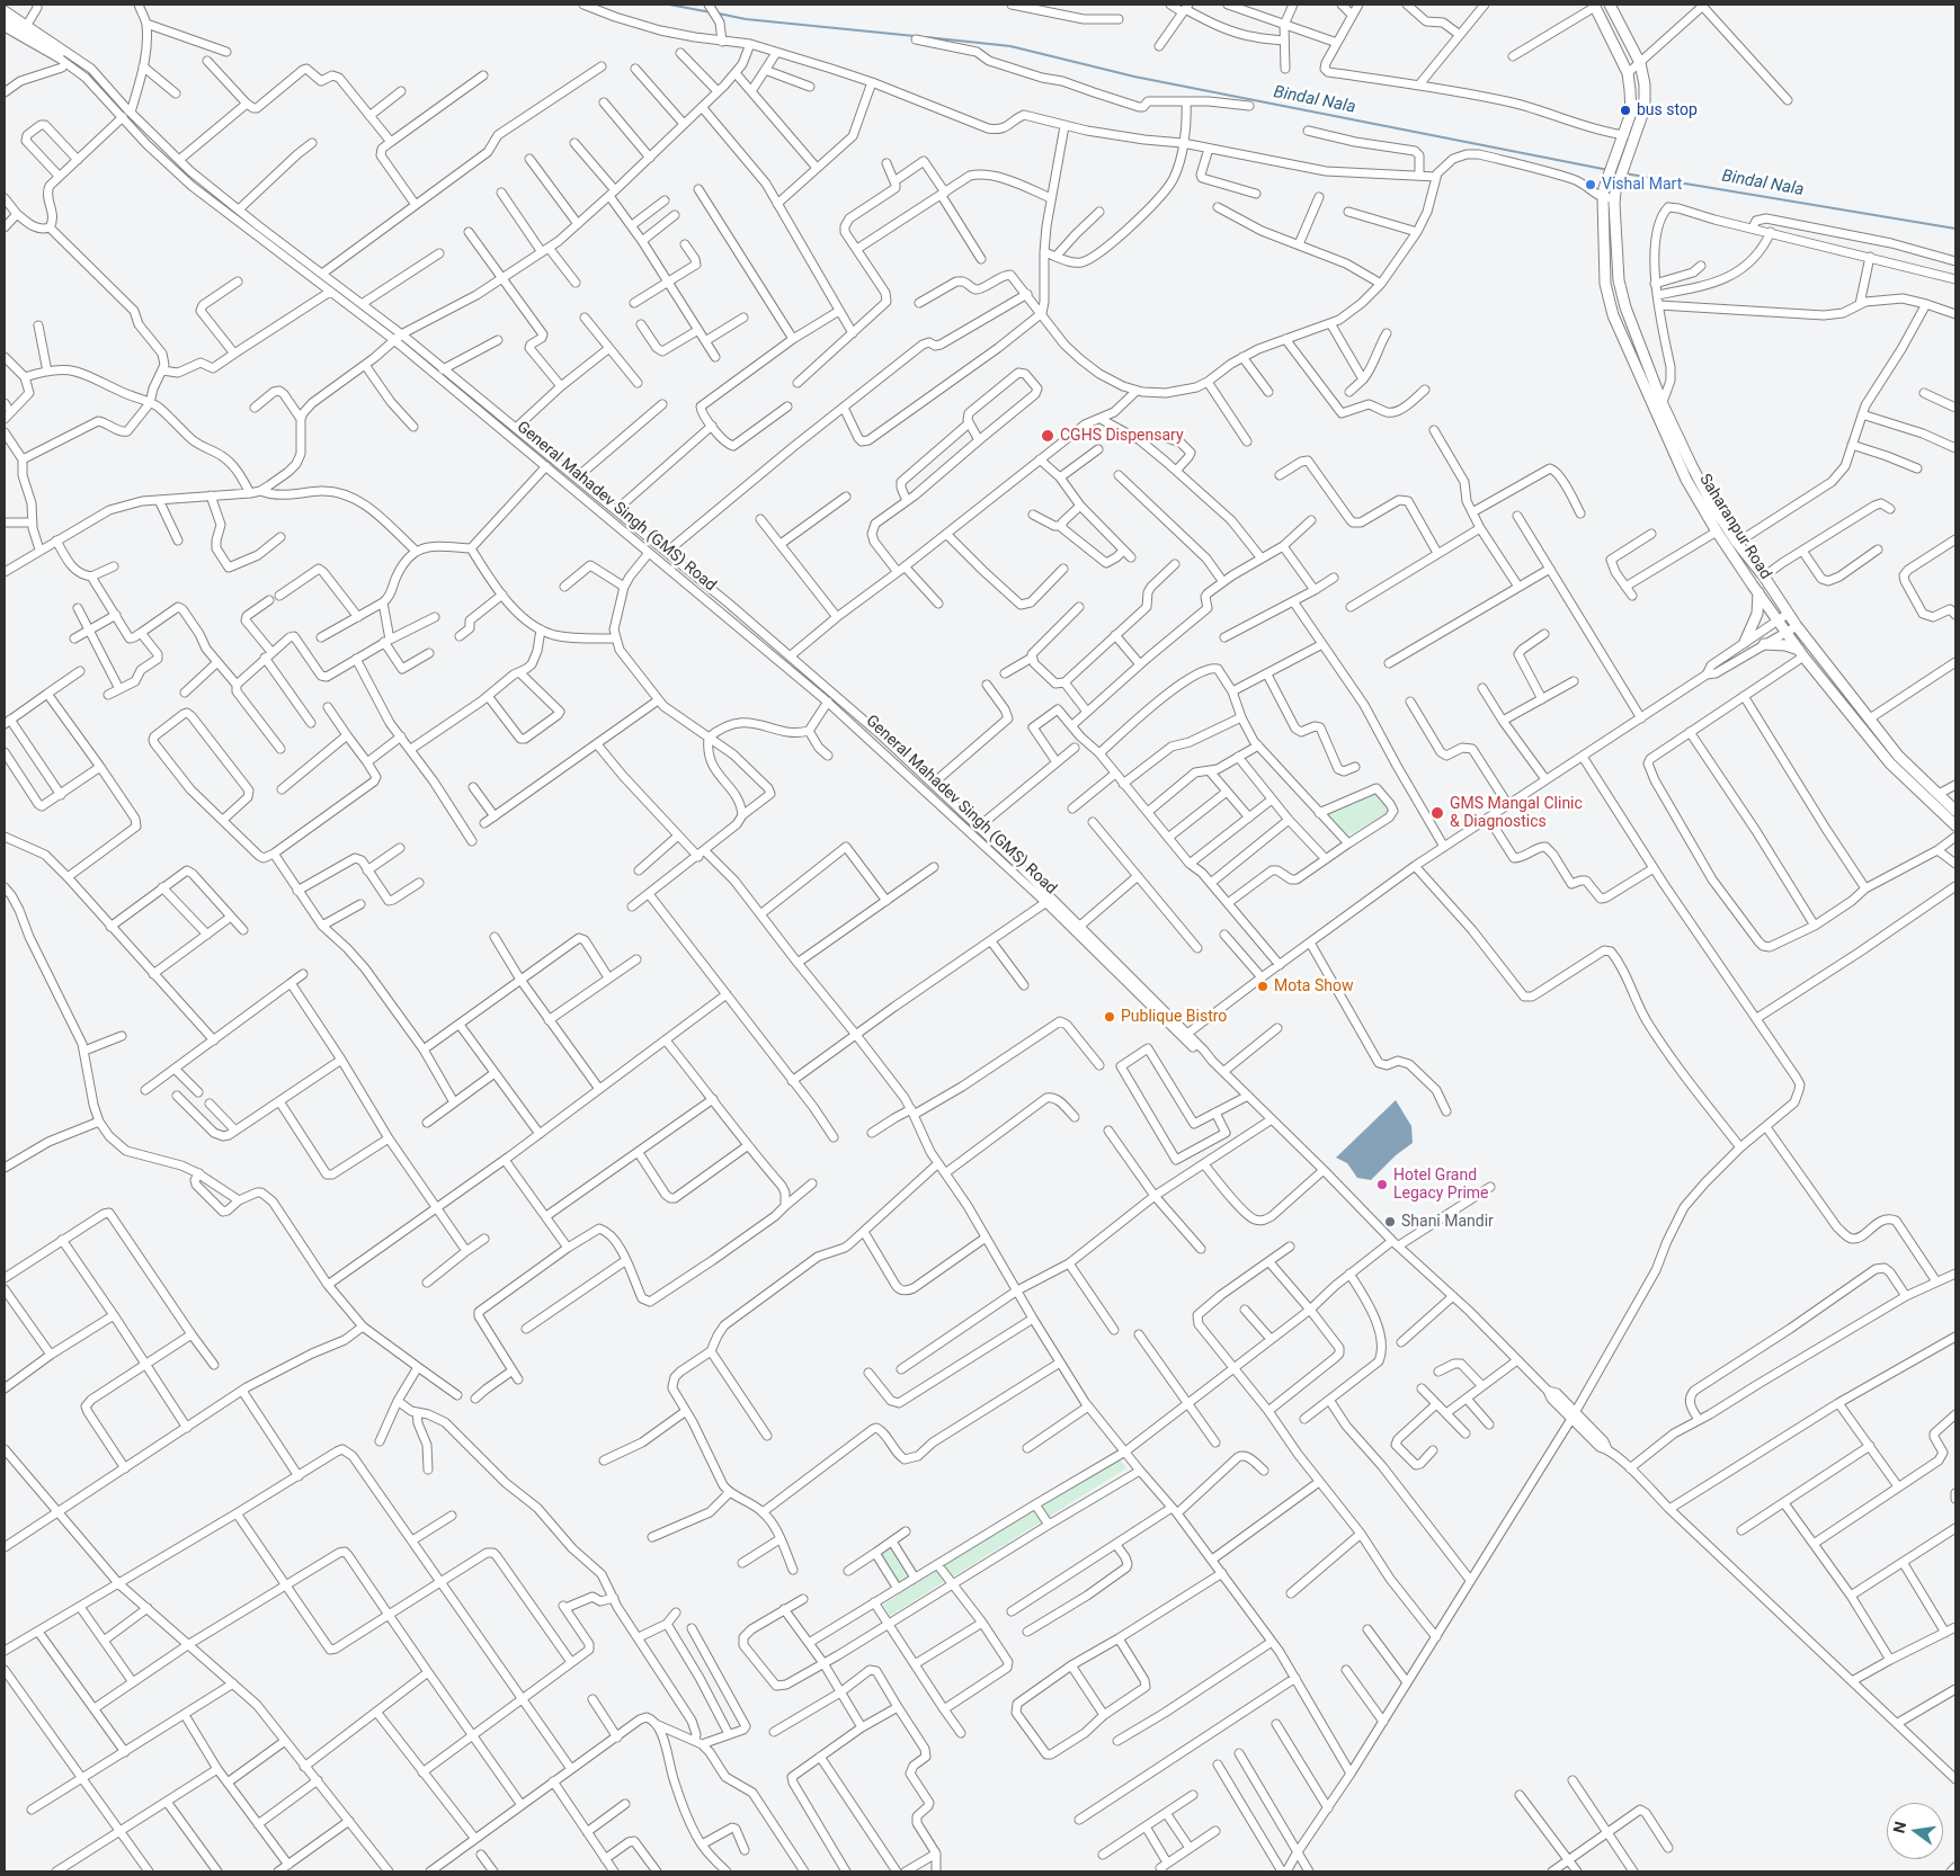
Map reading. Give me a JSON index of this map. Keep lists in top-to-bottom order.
{
  "streets": {
    "main road": ["Saharanpur Road"],
    "street": ["General Mahadev Singh (GMS) Road"]
  },
  "water": ["Bindal Nala"],
  "places": [
    "bus stop",
    "Vishal Mart",
    "CGHS Dispensary",
    "GMS Mangal Clinic & Diagnostics",
    "Mota Show",
    "Publique Bistro",
    "Hotel Grand Legacy Prime",
    "Shani Mandir"
  ],
  "north": "left"
}
